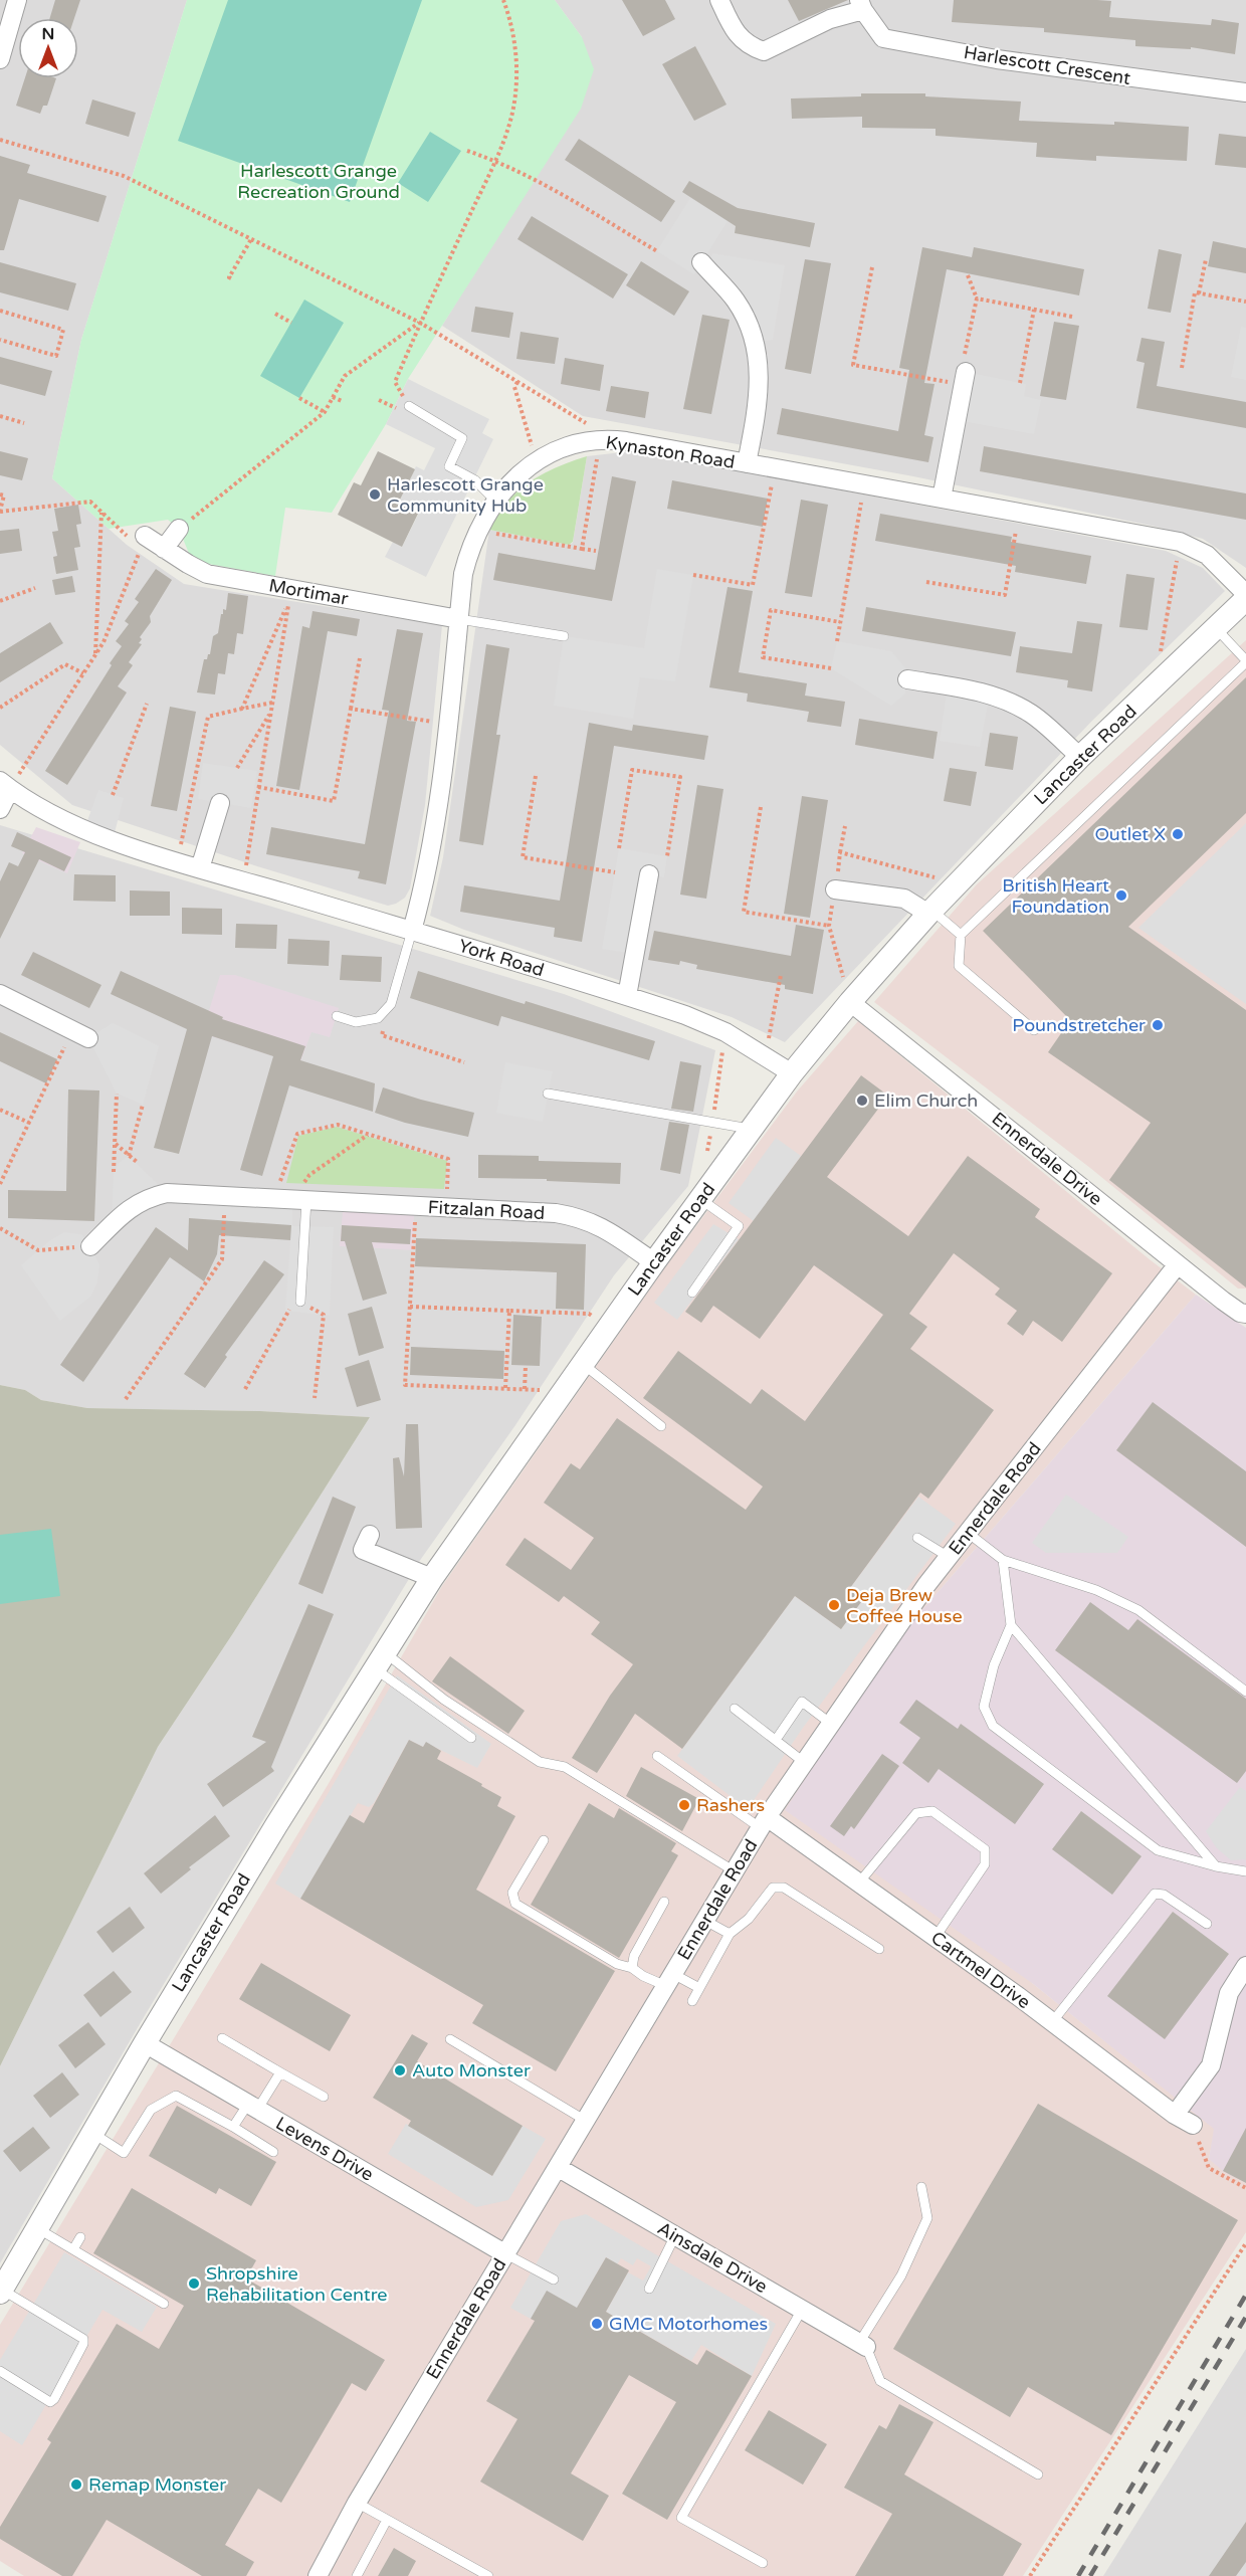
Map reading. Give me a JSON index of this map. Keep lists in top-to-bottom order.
{
  "streets": {
    "street": [
      "Harlescott Crescent",
      "Kynaston Road",
      "Mortimar",
      "Lancaster Road",
      "York Road",
      "Ennerdale Drive",
      "Fitzalan Road",
      "Ennerdale Road",
      "Cartmel Drive",
      "Levens Drive",
      "Ainsdale Drive"
    ]
  },
  "crossings": [
    ["Kynaston Road", "Mortimar"],
    ["Kynaston Road", "York Road"],
    ["Lancaster Road", "York Road"],
    ["Lancaster Road", "Ennerdale Drive"],
    ["Lancaster Road", "Fitzalan Road"],
    ["Lancaster Road", "Levens Drive"],
    ["Ennerdale Drive", "Ennerdale Road"],
    ["Ennerdale Road", "Cartmel Drive"],
    ["Ennerdale Road", "Levens Drive"],
    ["Ennerdale Road", "Ainsdale Drive"]
  ],
  "parks": ["Harlescott Grange Recreation Ground"],
  "places": [
    "Harlescott Grange Community Hub",
    "Outlet X",
    "British Heart Foundation",
    "Poundstretcher",
    "Elim Church",
    "Deja Brew Coffee House",
    "Rashers",
    "Auto Monster",
    "Shropshire Rehabilitation Centre",
    "GMC Motorhomes",
    "Remap Monster"
  ],
  "north": "top"
}
